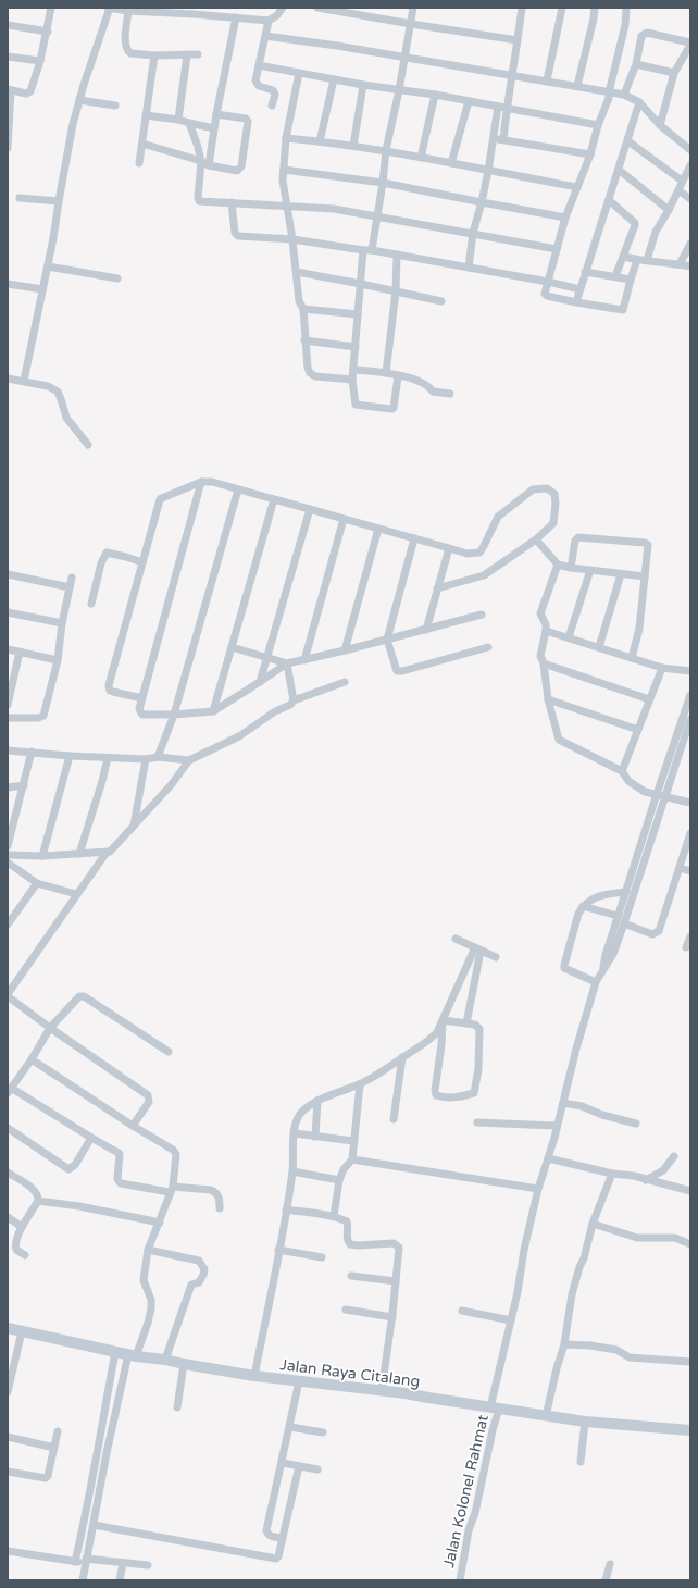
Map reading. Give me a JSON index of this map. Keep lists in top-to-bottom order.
{
  "streets": {
    "street": ["Jalan Raya Citalang", "Jalan Kolonel Rahmat"]
  },
  "crossings": [
    ["Jalan Raya Citalang", "Jalan Kolonel Rahmat"]
  ]
}
